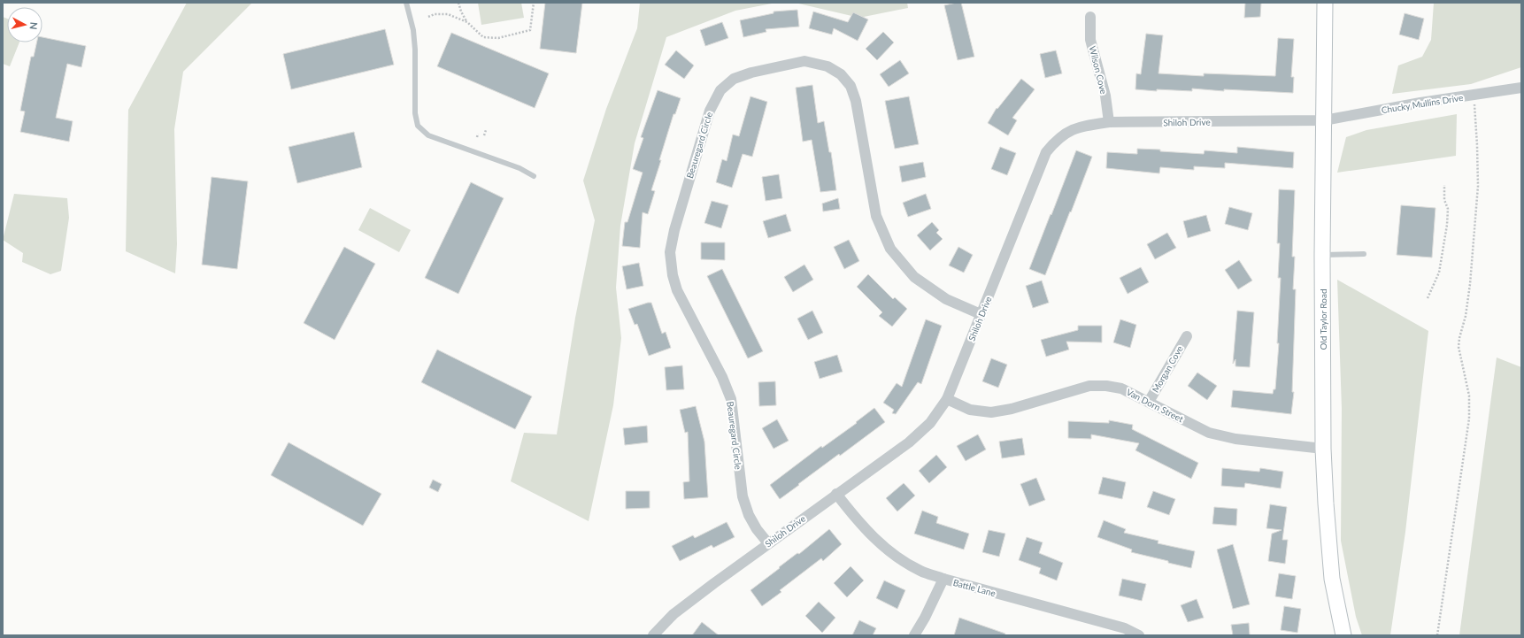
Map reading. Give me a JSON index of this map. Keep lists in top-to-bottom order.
{
  "streets": {
    "street": [
      "Wilson Cove",
      "Chucky Mullins Drive",
      "Shiloh Drive",
      "Beauregard Circle",
      "Old Taylor Road",
      "Morgan Cove",
      "Van Dorn Street",
      "Battle Lane"
    ]
  },
  "crossings": [
    ["Wilson Cove", "Shiloh Drive"],
    ["Chucky Mullins Drive", "Shiloh Drive"],
    ["Chucky Mullins Drive", "Old Taylor Road"],
    ["Shiloh Drive", "Beauregard Circle"],
    ["Shiloh Drive", "Old Taylor Road"],
    ["Shiloh Drive", "Van Dorn Street"],
    ["Shiloh Drive", "Battle Lane"],
    ["Old Taylor Road", "Van Dorn Street"],
    ["Morgan Cove", "Van Dorn Street"]
  ],
  "north": "right"
}
